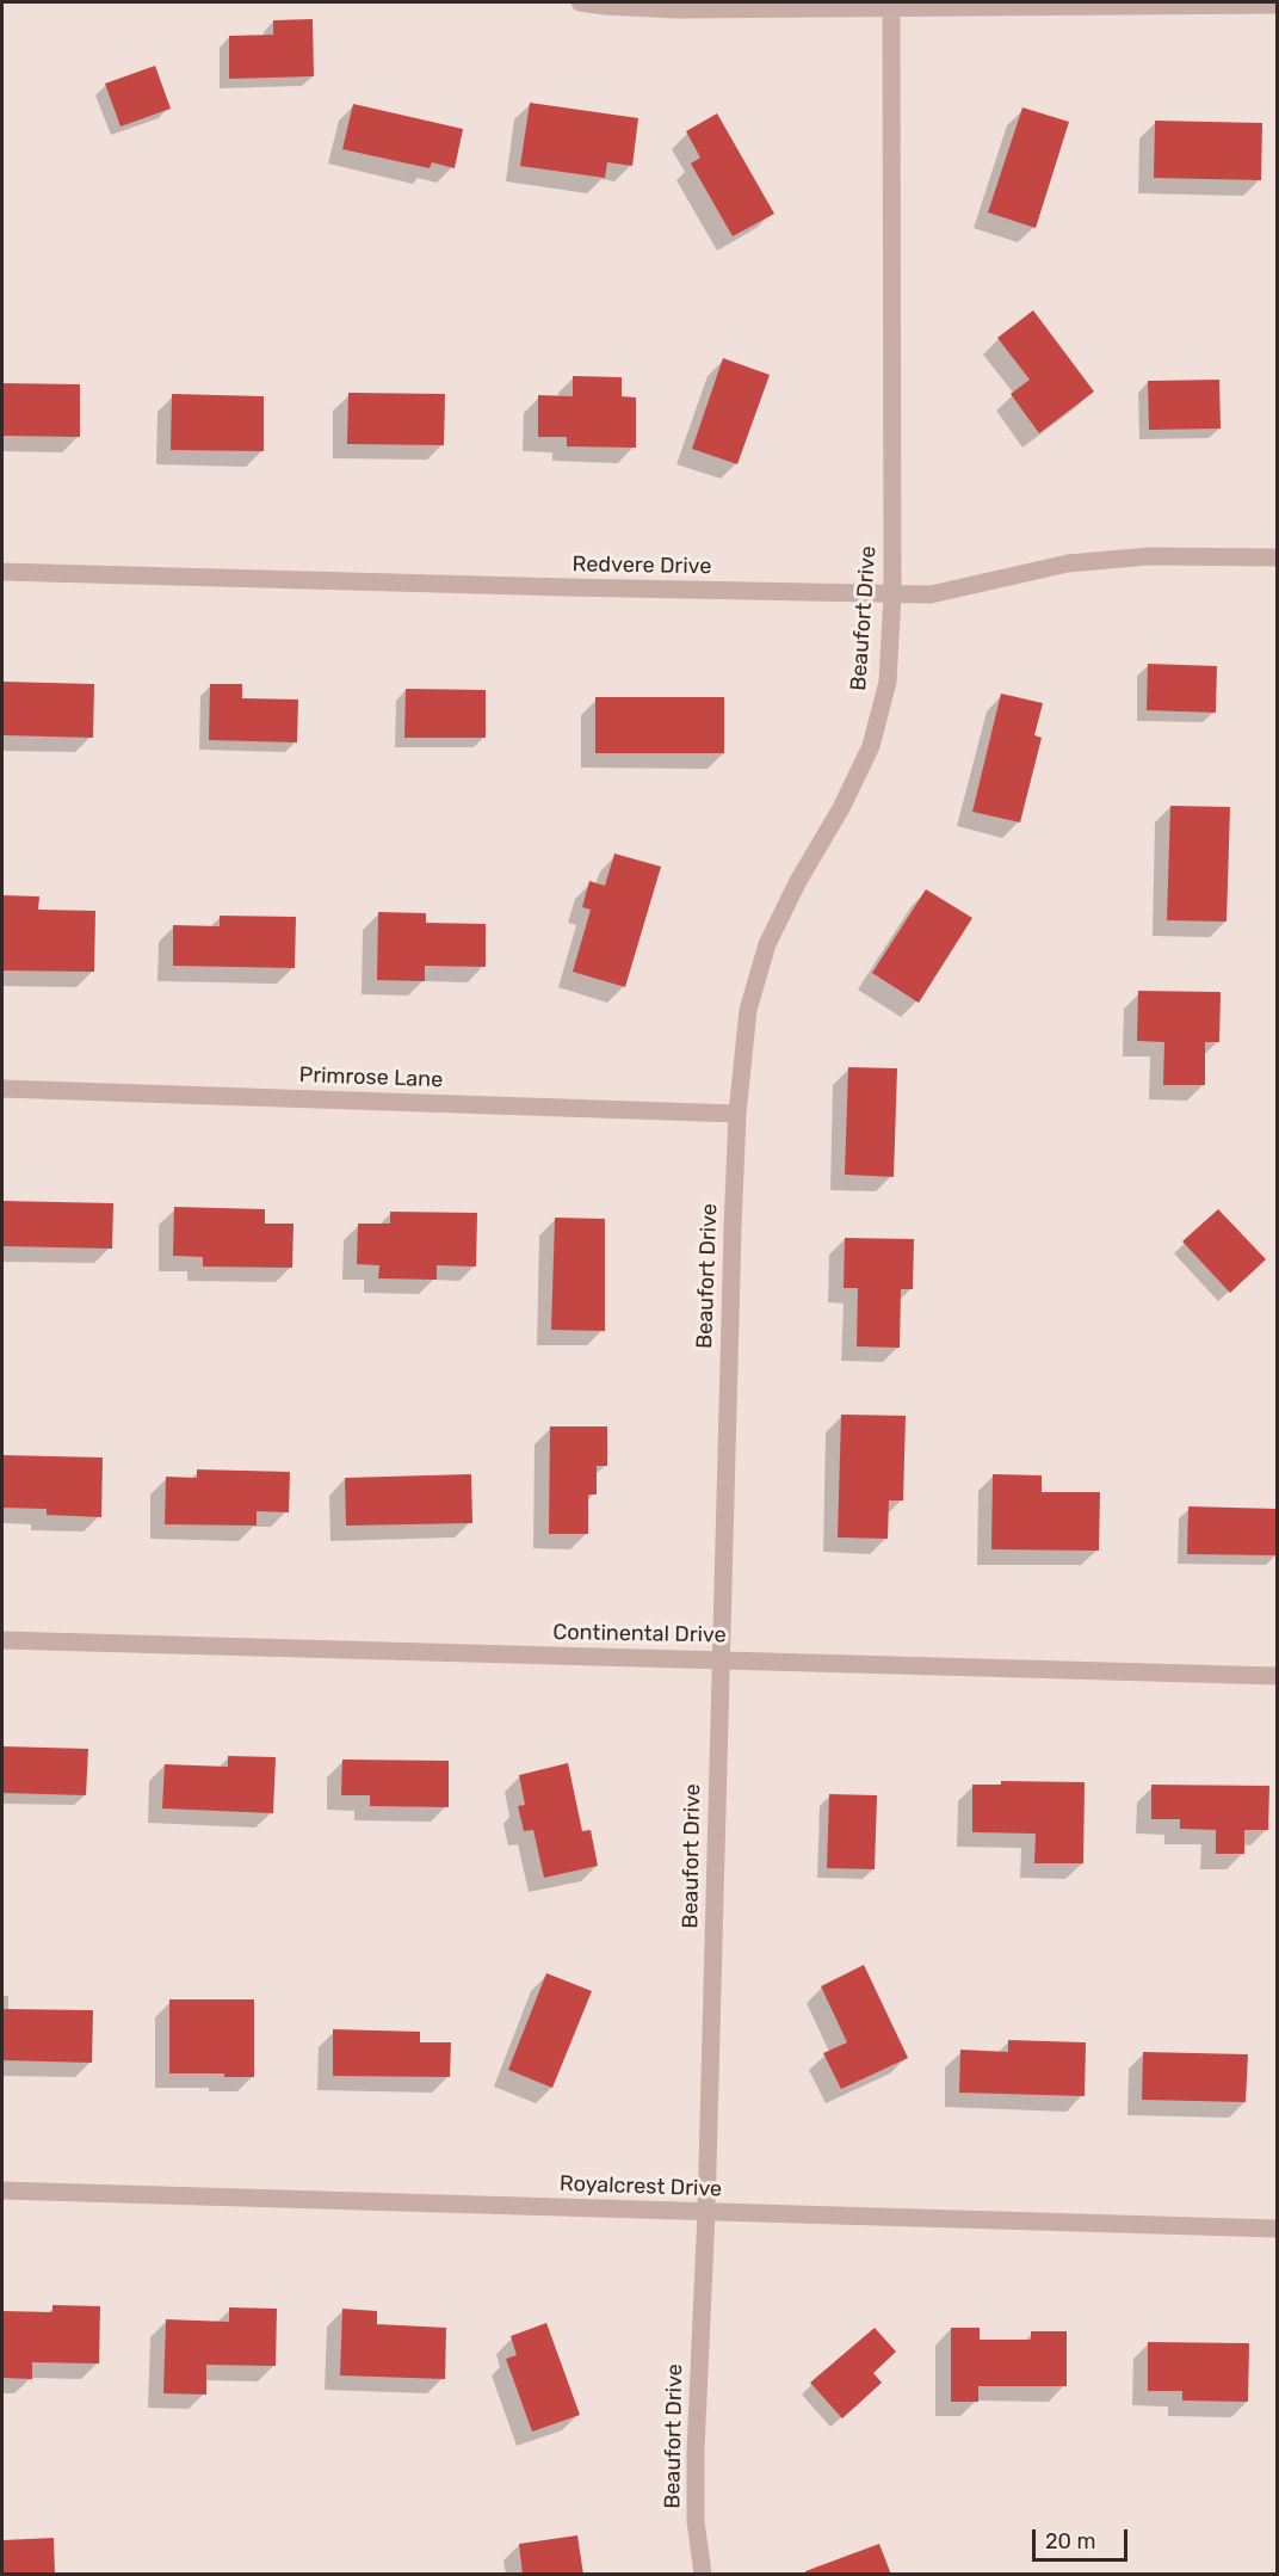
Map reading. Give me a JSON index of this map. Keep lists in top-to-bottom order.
{
  "streets": {
    "street": [
      "Redvere Drive",
      "Beaufort Drive",
      "Primrose Lane",
      "Continental Drive",
      "Royalcrest Drive"
    ]
  },
  "crossings": [
    ["Redvere Drive", "Beaufort Drive"],
    ["Beaufort Drive", "Primrose Lane"],
    ["Beaufort Drive", "Continental Drive"],
    ["Beaufort Drive", "Royalcrest Drive"]
  ],
  "scale_bar": "20 m"
}
